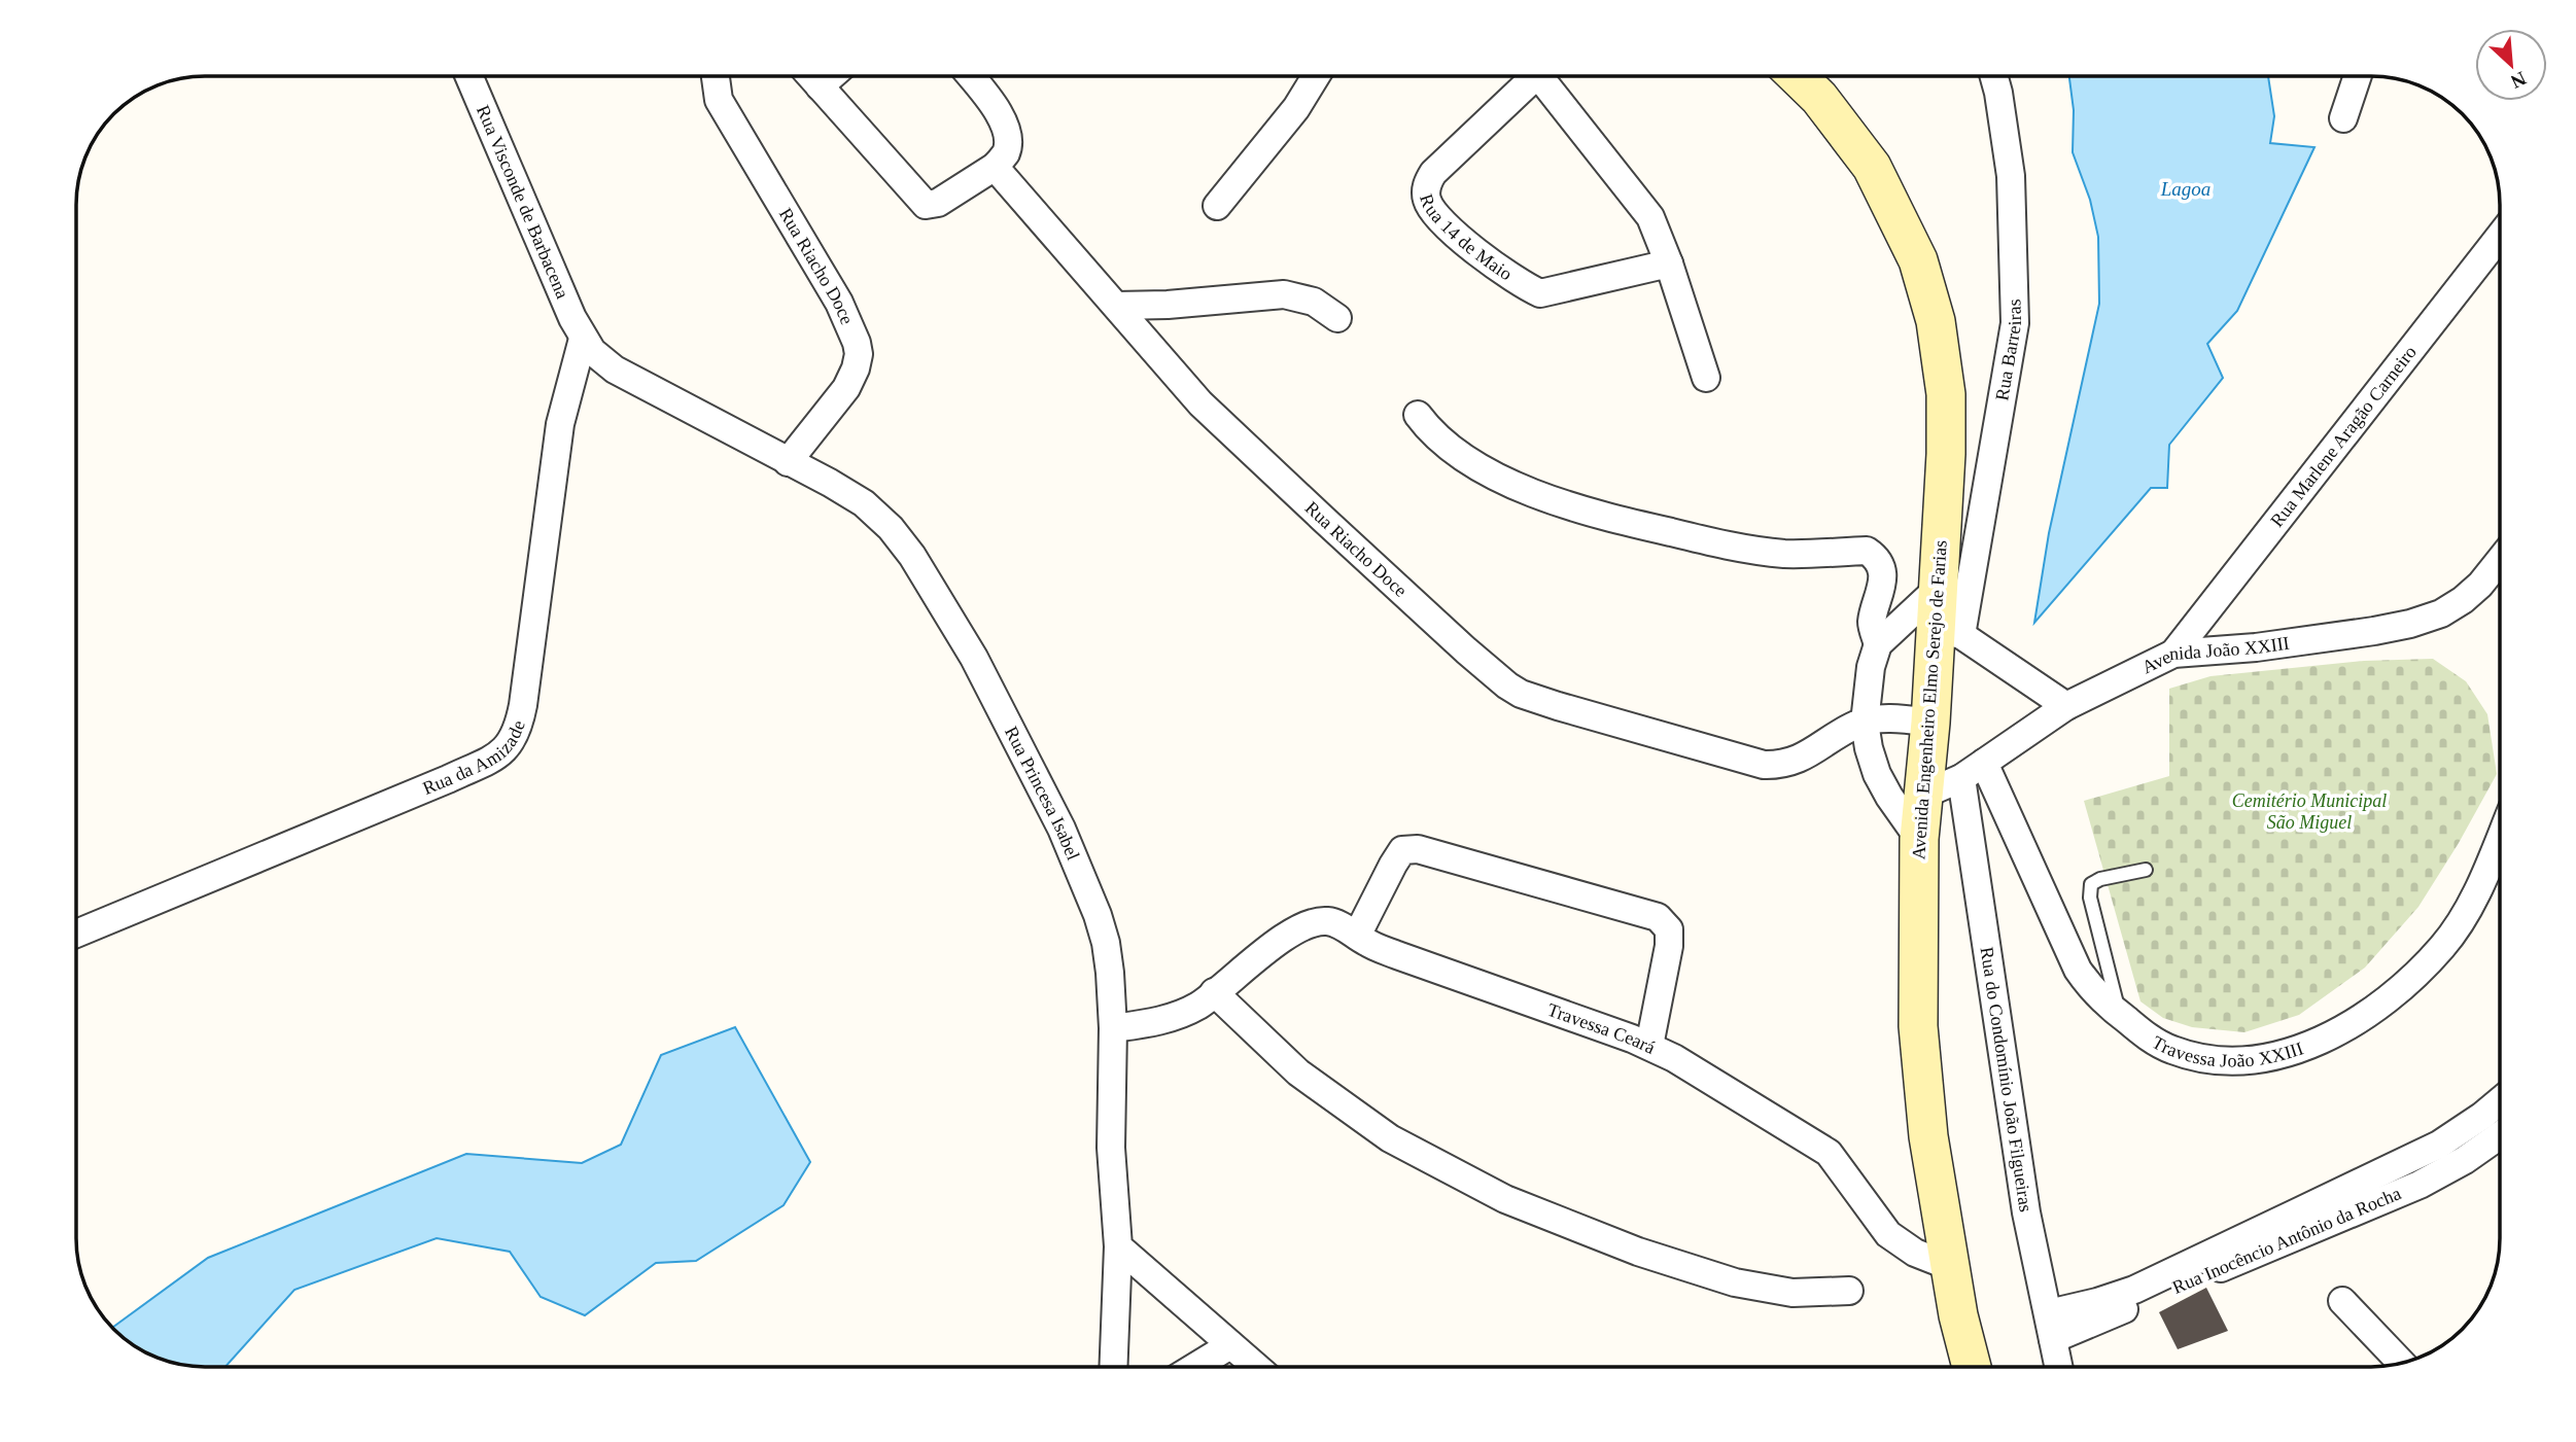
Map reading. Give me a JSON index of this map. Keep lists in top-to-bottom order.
{
  "streets": {
    "main road": ["Avenida Engenheiro Elmo Serejo de Farias"],
    "street": [
      "Rua Visconde de Barbacena",
      "Rua 14 de Maio",
      "Rua Riacho Doce",
      "Rua Barreiras",
      "Rua Marlene Aragão Carneiro",
      "Avenida João XXIII",
      "Rua da Amizade",
      "Rua Princesa Isabel",
      "Travessa Ceará",
      "Travessa João XXIII",
      "Rua do Condomínio João Filgueiras",
      "Rua Inocêncio Antônio da Rocha"
    ]
  },
  "crossings": [
    ["Rua Visconde de Barbacena", "Rua da Amizade"],
    ["Rua Visconde de Barbacena", "Rua Princesa Isabel"],
    ["Rua Riacho Doce", "Avenida Engenheiro Elmo Serejo de Farias"],
    ["Rua Riacho Doce", "Rua Princesa Isabel"],
    ["Rua Barreiras", "Avenida Engenheiro Elmo Serejo de Farias"],
    ["Rua Marlene Aragão Carneiro", "Avenida João XXIII"],
    ["Avenida João XXIII", "Avenida Engenheiro Elmo Serejo de Farias"],
    ["Avenida João XXIII", "Travessa João XXIII"],
    ["Avenida João XXIII", "Rua do Condomínio João Filgueiras"],
    ["Avenida Engenheiro Elmo Serejo de Farias", "Travessa Ceará"],
    ["Rua da Amizade", "Rua Princesa Isabel"],
    ["Rua Princesa Isabel", "Travessa Ceará"],
    ["Rua do Condomínio João Filgueiras", "Rua Inocêncio Antônio da Rocha"]
  ],
  "water": ["Lagoa"],
  "parks": ["Cemitério Municipal São Miguel"],
  "north": "bottom right"
}
